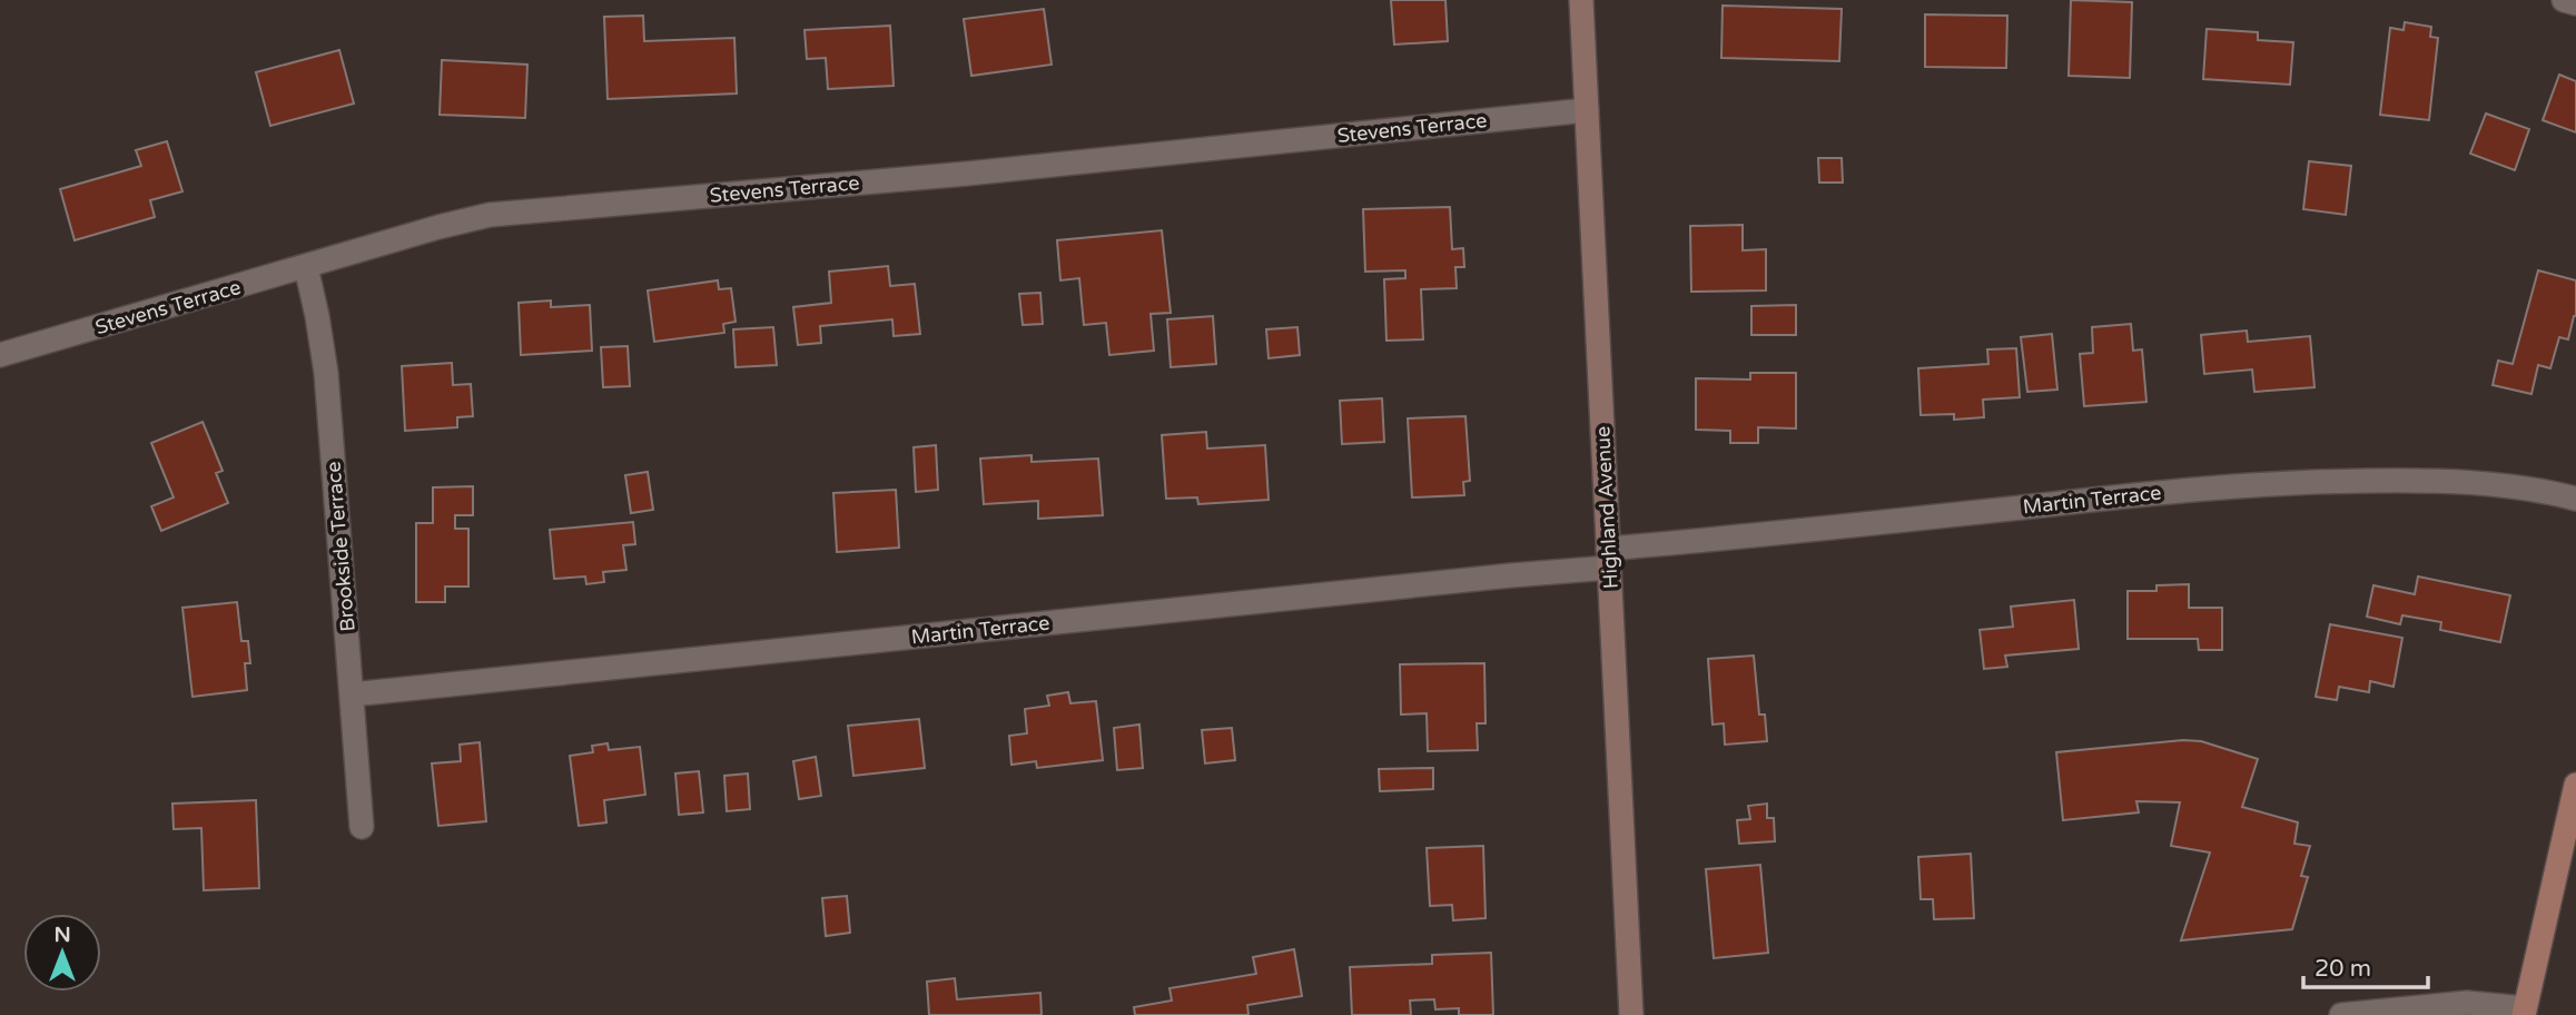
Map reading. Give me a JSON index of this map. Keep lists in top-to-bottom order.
{
  "streets": {
    "street": [
      "Stevens Terrace",
      "Martin Terrace",
      "Highland Avenue",
      "Brookside Terrace"
    ]
  },
  "crossings": [
    ["Stevens Terrace", "Highland Avenue"],
    ["Stevens Terrace", "Brookside Terrace"],
    ["Martin Terrace", "Highland Avenue"],
    ["Martin Terrace", "Brookside Terrace"]
  ],
  "scale_bar": "20 m",
  "north": "top"
}
